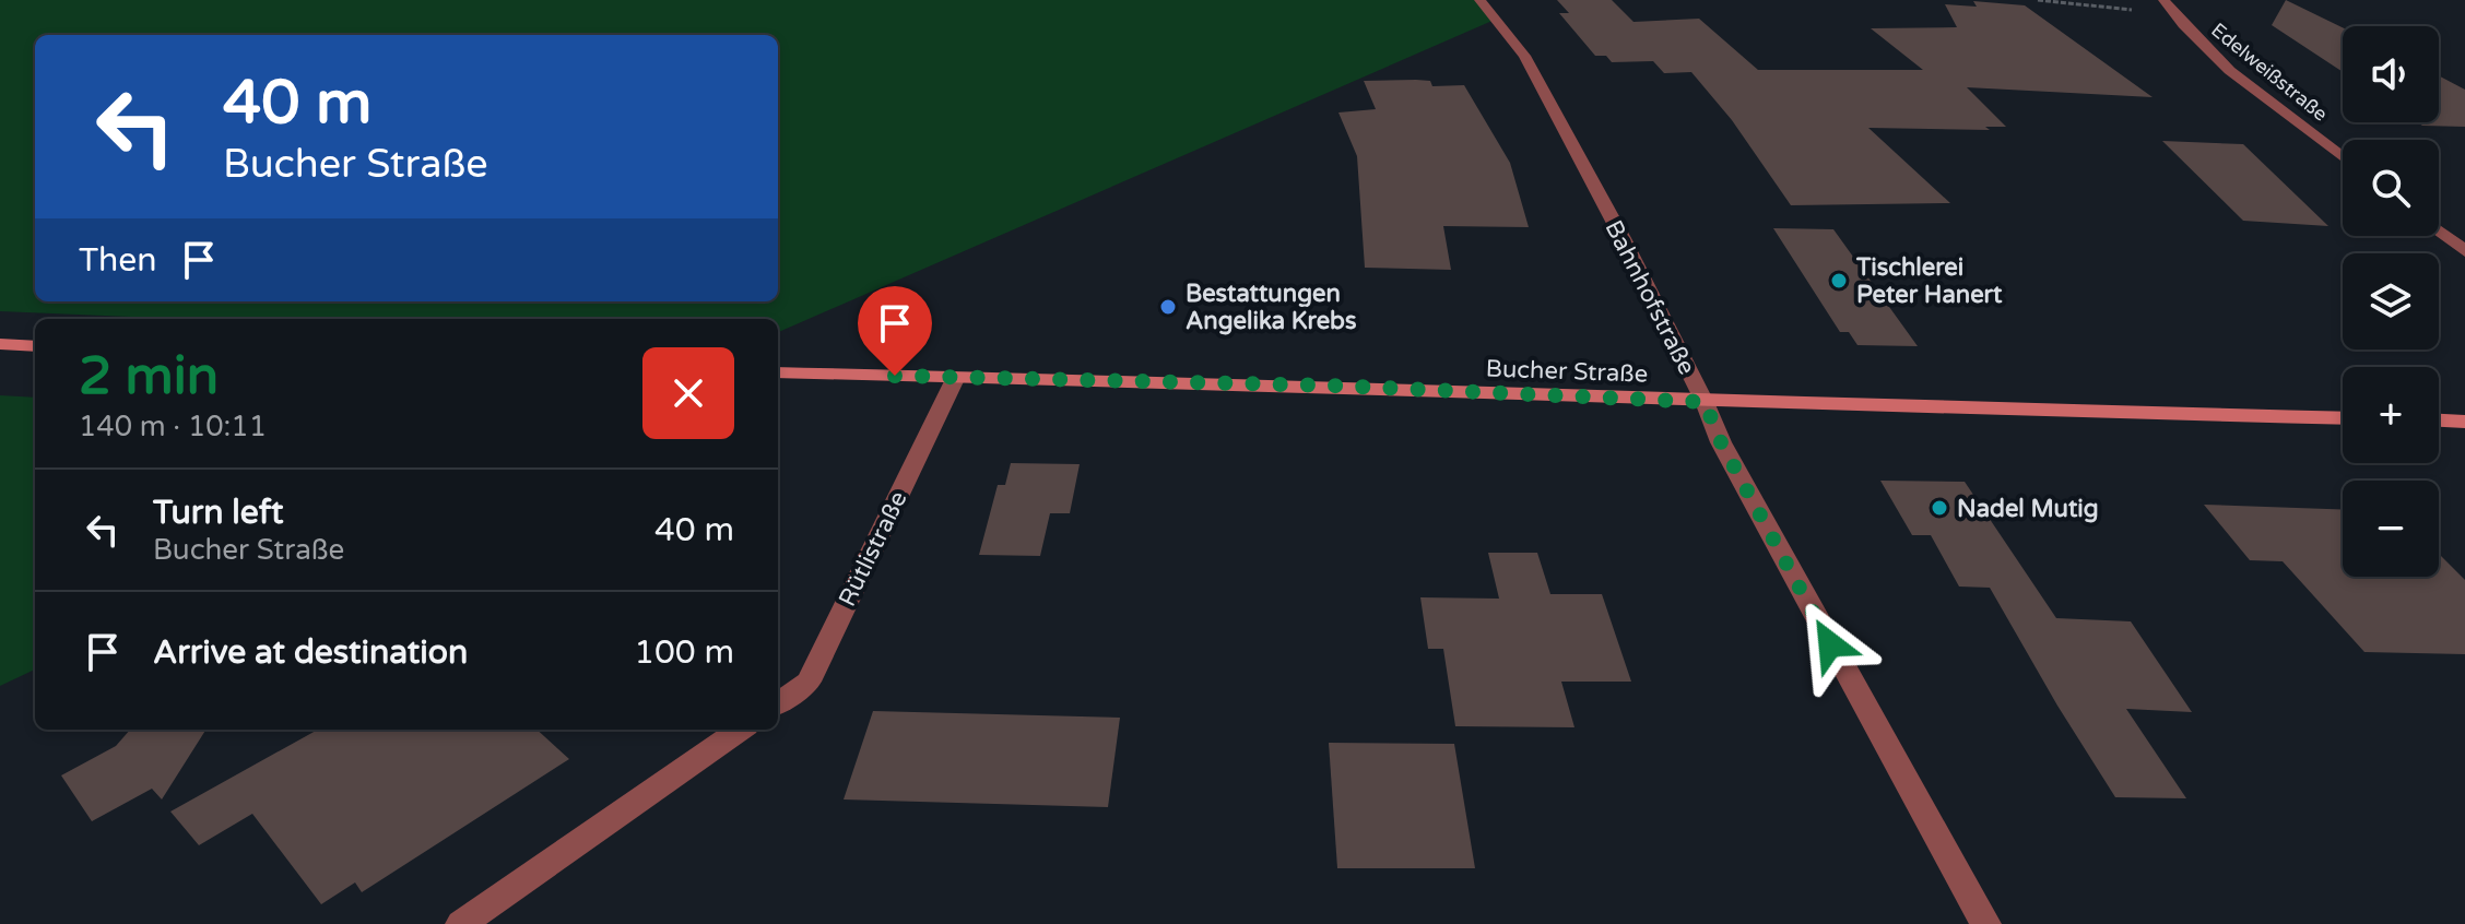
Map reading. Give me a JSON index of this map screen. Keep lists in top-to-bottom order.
{
  "streets": {
    "main road": ["Bucher Straße"],
    "street": ["Edelweißstraße", "Bahnhofstraße", "Rütlistraße"]
  },
  "crossings": [
    ["Bahnhofstraße", "Bucher Straße"],
    ["Bucher Straße", "Rütlistraße"]
  ],
  "places": ["Tischlerei Peter Hanert", "Bestattungen Angelika Krebs", "Nadel Mutig"],
  "page": {
    "map_buttons": ["+", "−"],
    "turn": ["40 m", "Bucher Straße"],
    "then": "Then",
    "heading": ["2 min", "140 m · 10:11"],
    "list": [
      {
        "name": "Turn left",
        "note": "Bucher Straße",
        "value": "40 m"
      },
      {
        "name": "Arrive at destination",
        "value": "100 m"
      }
    ]
  }
}
